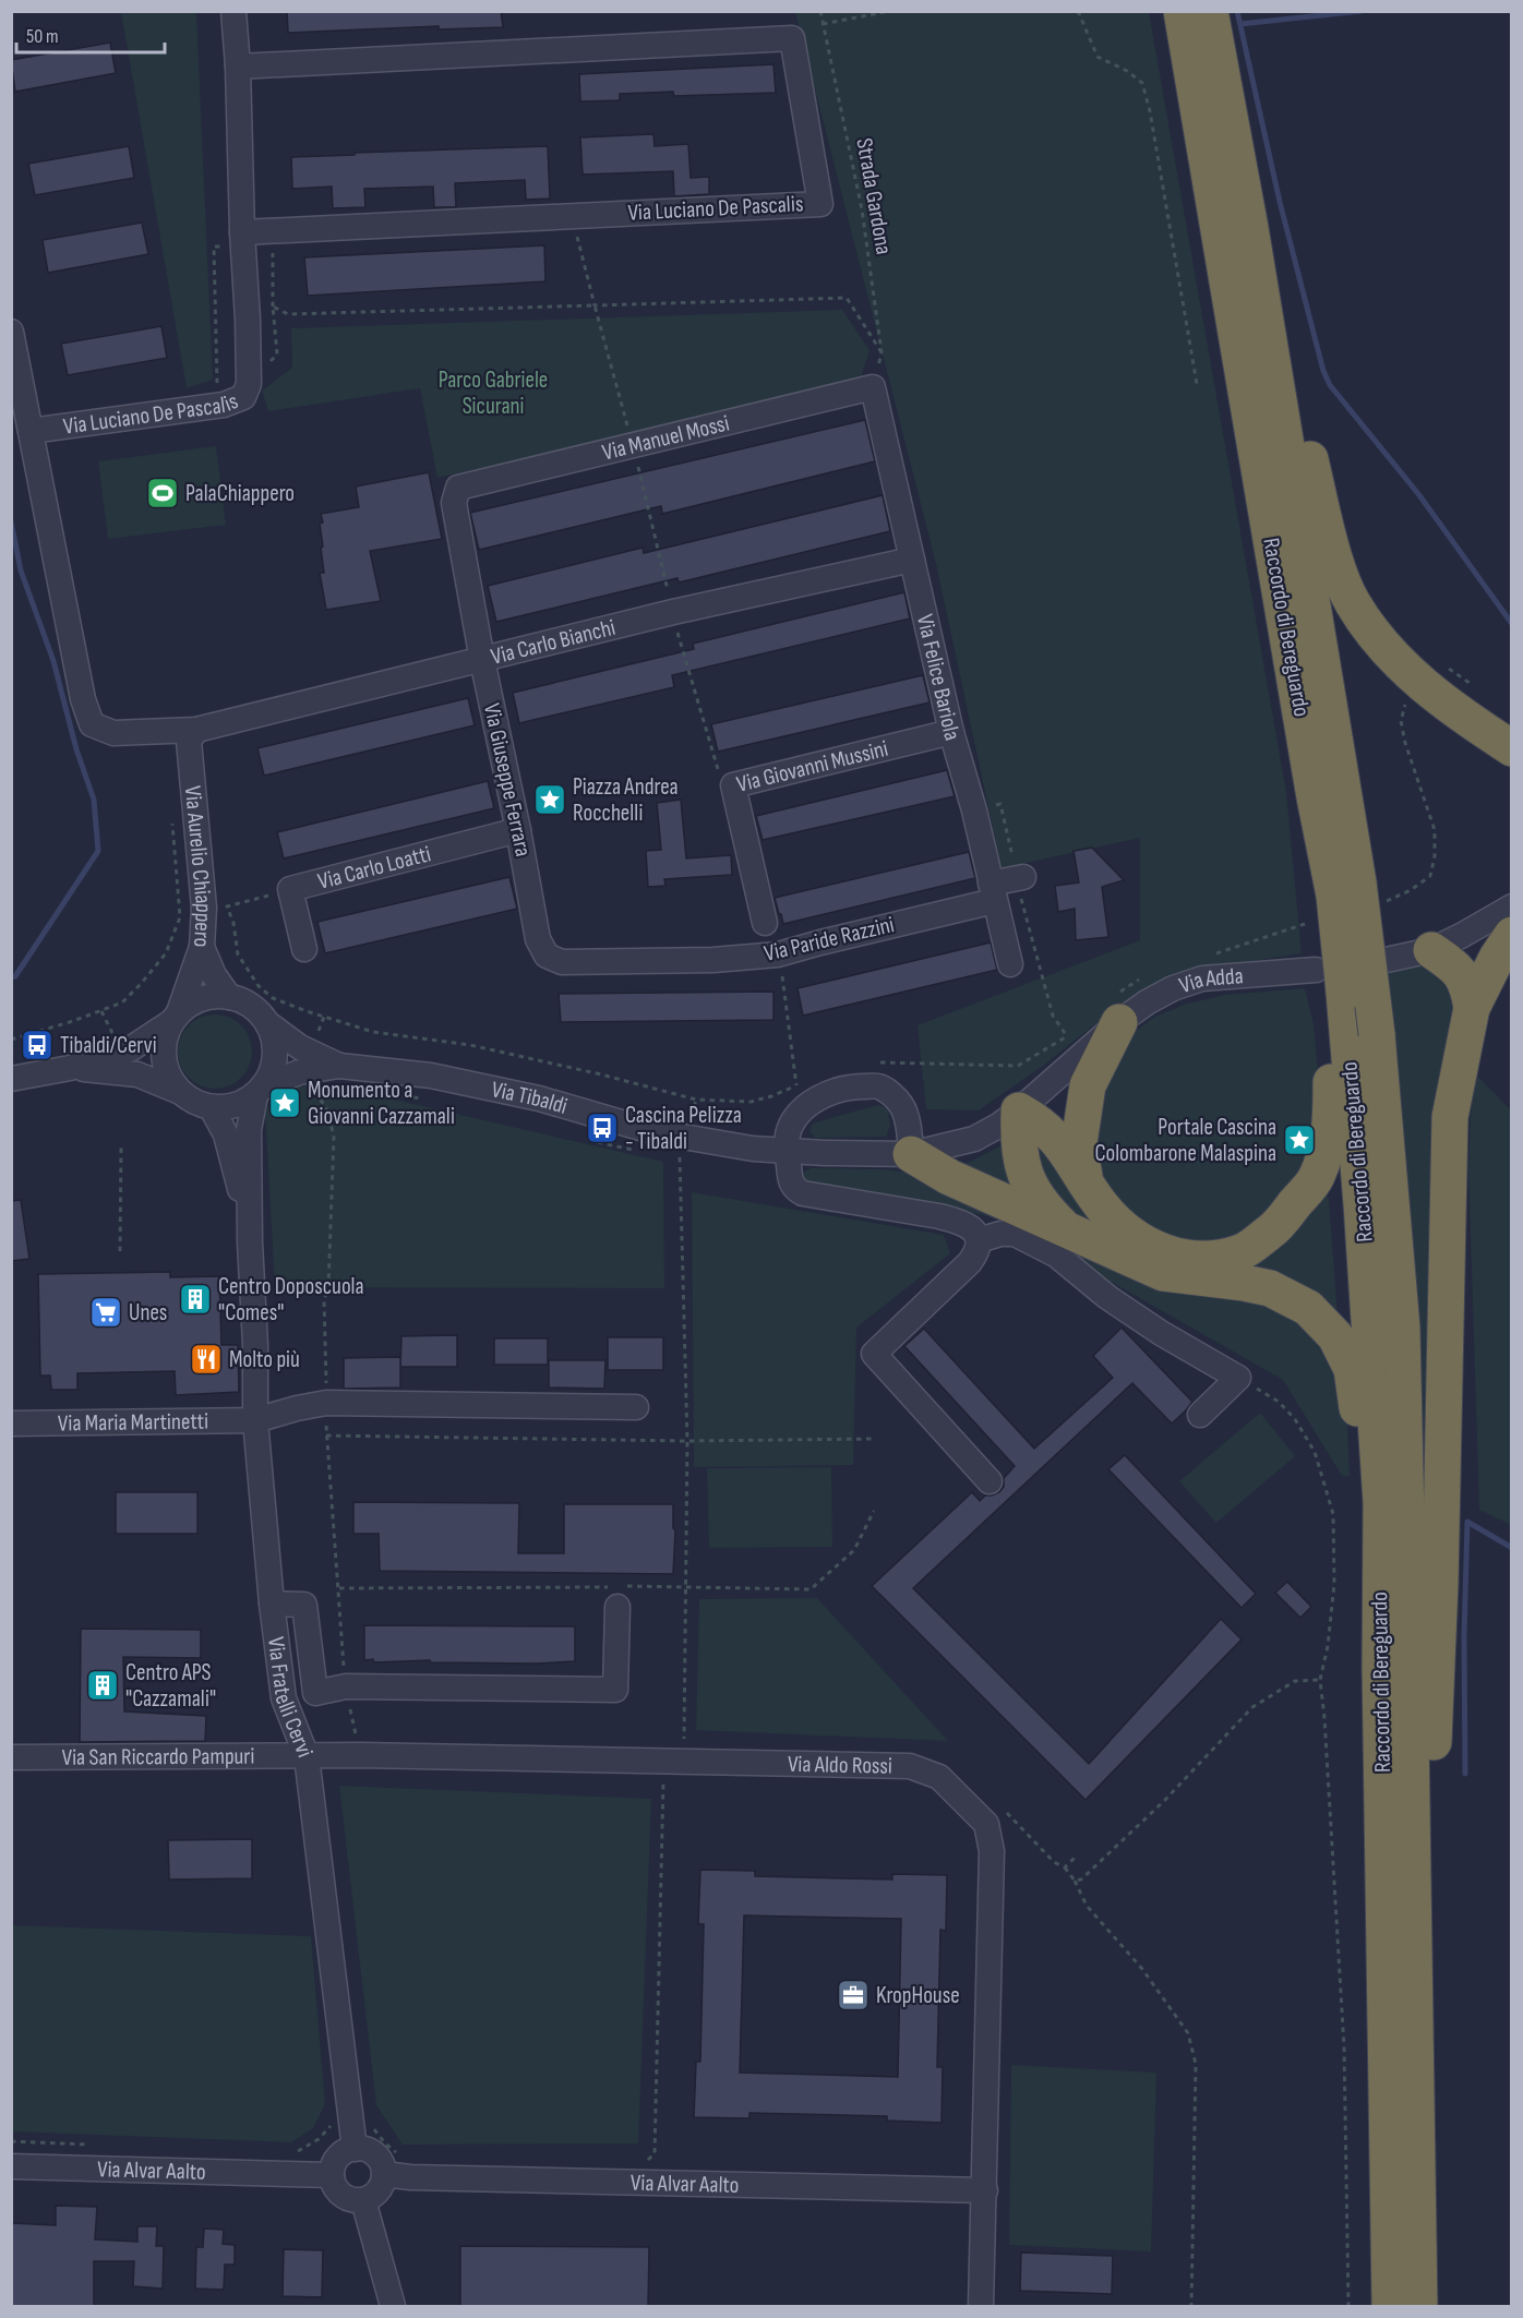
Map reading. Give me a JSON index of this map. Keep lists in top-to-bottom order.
{
  "streets": {
    "highway": ["Raccordo di Bereguardo"],
    "street": [
      "Via Luciano De Pascalis",
      "Via Manuel Mossi",
      "Via Carlo Bianchi",
      "Via Felice Bariola",
      "Via Giovanni Mussini",
      "Via Giuseppe Ferrara",
      "Via Aurelio Chiappero",
      "Via Carlo Loatti",
      "Via Paride Razzini",
      "Via Adda",
      "Via Tibaldi",
      "Via Maria Martinetti",
      "Via Fratelli Cervi",
      "Via San Riccardo Pampuri",
      "Via Aldo Rossi",
      "Via Alvar Aalto"
    ],
    "path": ["Strada Gardona"]
  },
  "crossings": [
    ["Strada Gardona", "Via Manuel Mossi"],
    ["Strada Gardona", "Via Felice Bariola"],
    ["Via Luciano De Pascalis", "Via Carlo Bianchi"],
    ["Via Manuel Mossi", "Via Felice Bariola"],
    ["Via Manuel Mossi", "Via Giuseppe Ferrara"],
    ["Raccordo di Bereguardo", "Via Adda"],
    ["Via Carlo Bianchi", "Via Felice Bariola"],
    ["Via Carlo Bianchi", "Via Giuseppe Ferrara"],
    ["Via Carlo Bianchi", "Via Aurelio Chiappero"],
    ["Via Felice Bariola", "Via Giovanni Mussini"],
    ["Via Felice Bariola", "Via Paride Razzini"],
    ["Via Giuseppe Ferrara", "Via Carlo Loatti"],
    ["Via Giuseppe Ferrara", "Via Paride Razzini"],
    ["Via Aurelio Chiappero", "Via Tibaldi"],
    ["Via Aurelio Chiappero", "Via Fratelli Cervi"],
    ["Via Adda", "Via Tibaldi"],
    ["Via Tibaldi", "Via Fratelli Cervi"],
    ["Via Maria Martinetti", "Via Fratelli Cervi"],
    ["Via Fratelli Cervi", "Via San Riccardo Pampuri"],
    ["Via Fratelli Cervi", "Via Aldo Rossi"],
    ["Via Fratelli Cervi", "Via Alvar Aalto"],
    ["Via San Riccardo Pampuri", "Via Aldo Rossi"],
    ["Via Aldo Rossi", "Via Alvar Aalto"]
  ],
  "parks": ["Parco Gabriele Sicurani"],
  "places": {
    "sports": ["PalaChiappero"],
    "place": ["Piazza Andrea Rocchelli", "Monumento a Giovanni Cazzamali", "Portale Cascina Colombarone Malaspina"],
    "bus stop": ["Tibaldi/Cervi", "Cascina Pelizza - Tibaldi"],
    "building": ["Centro Doposcuola \"Comes\"", "Centro APS \"Cazzamali\""],
    "supermarket": ["Unes"],
    "restaurant": ["Molto più"],
    "office": ["KropHouse"]
  },
  "scale_bar": "50 m"
}
